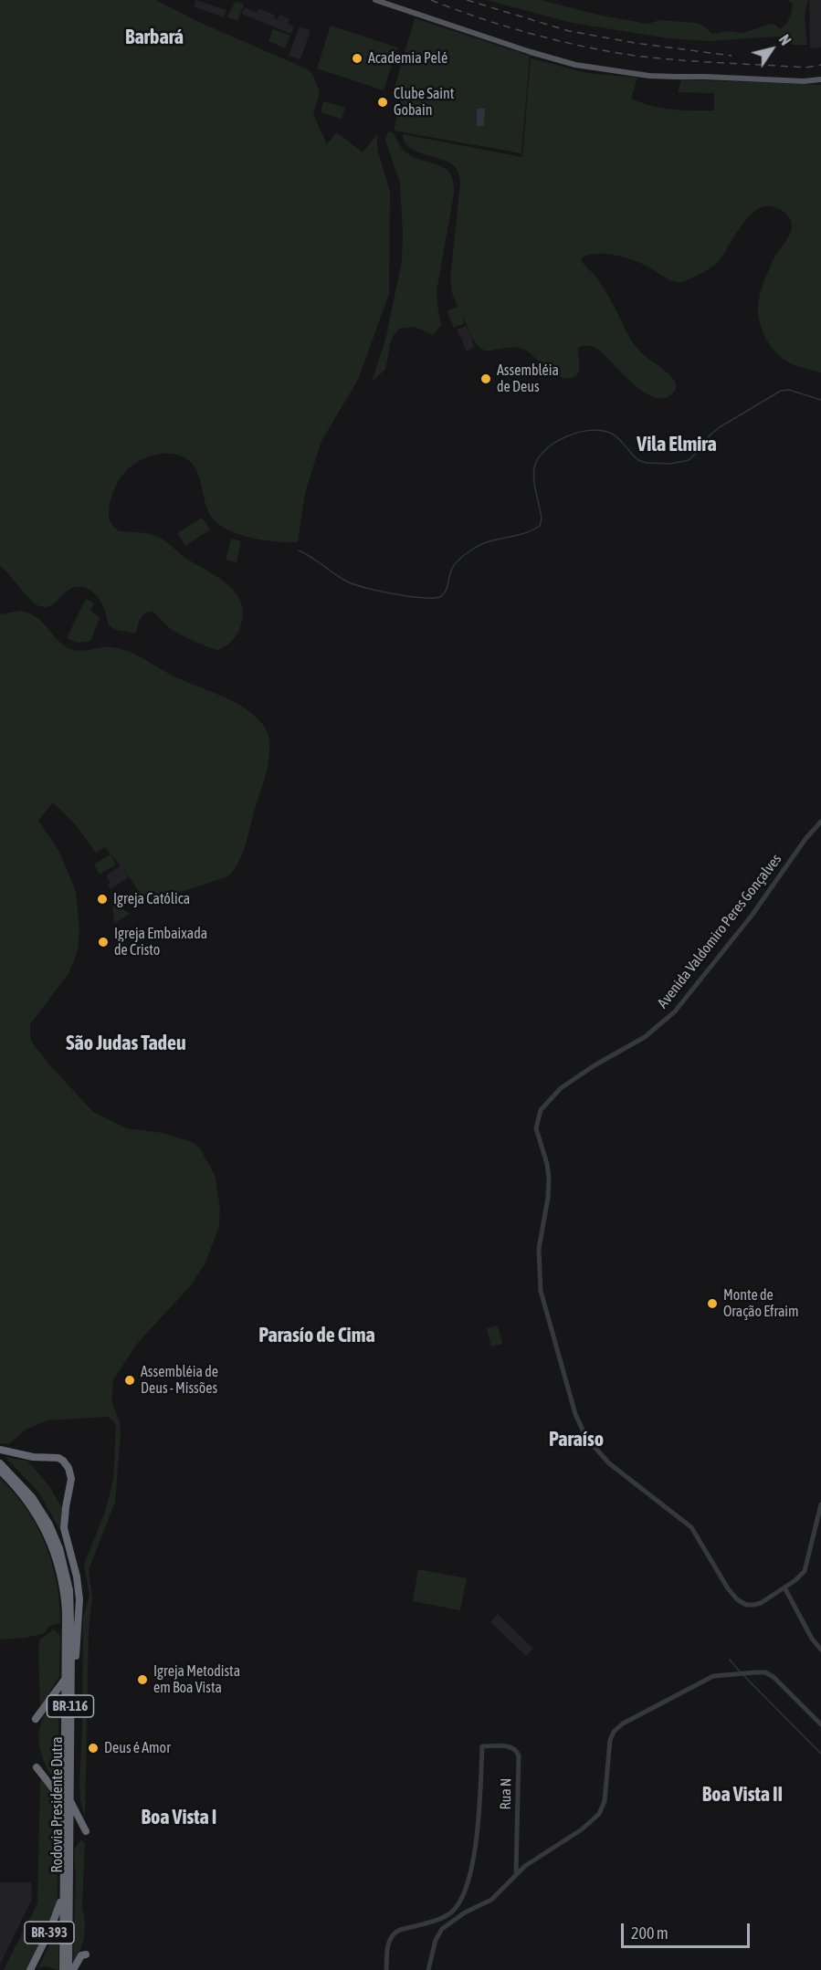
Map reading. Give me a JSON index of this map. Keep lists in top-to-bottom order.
{
  "streets": {
    "highway": ["BR-116", "Rodovia Presidente Dutra", "BR-393"],
    "street": ["Avenida Valdomiro Peres Gonçalves", "Rua N"]
  },
  "crossings": [
    ["Rodovia Presidente Dutra", "BR-393"]
  ],
  "districts": [
    "Barbará",
    "Vila Elmira",
    "São Judas Tadeu",
    "Parasío de Cima",
    "Paraíso",
    "Boa Vista II",
    "Boa Vista I"
  ],
  "places": [
    "Academia Pelé",
    "Clube Saint Gobain",
    "Assembléia de Deus",
    "Igreja Católica",
    "Igreja Embaixada de Cristo",
    "Monte de Oração Efraim",
    "Assembléia de Deus - Missões",
    "Igreja Metodista em Boa Vista",
    "Deus é Amor"
  ],
  "scale_bar": "200 m",
  "north": "top right"
}
